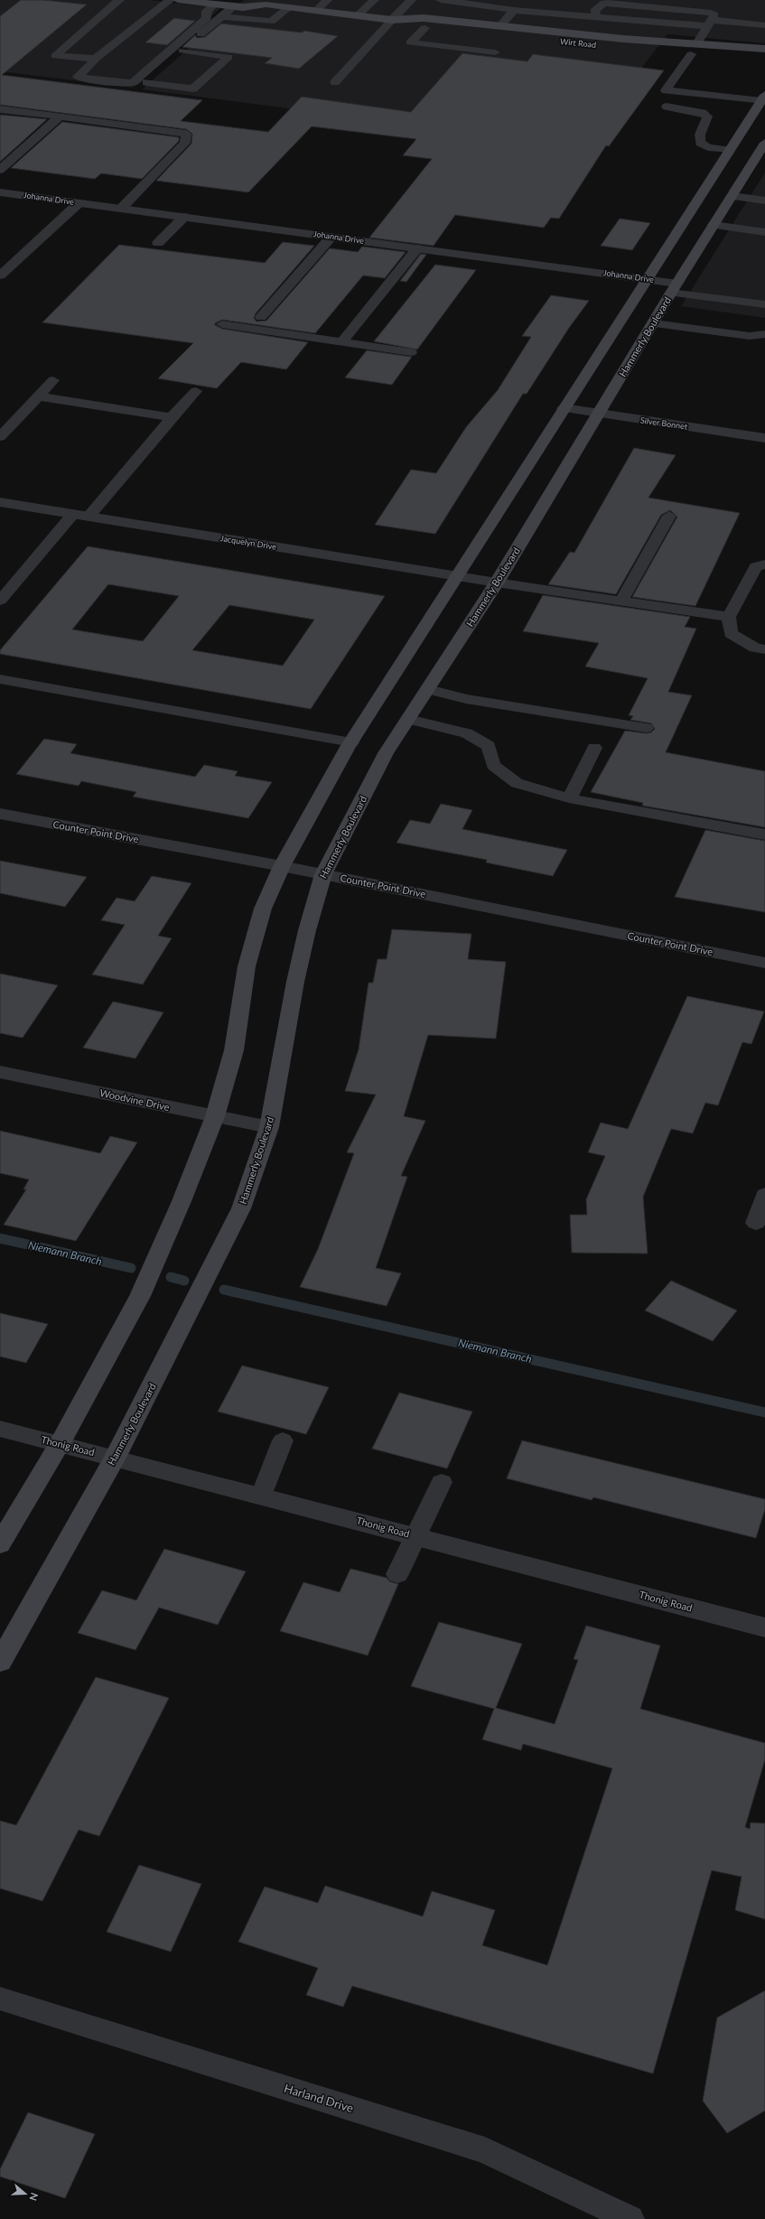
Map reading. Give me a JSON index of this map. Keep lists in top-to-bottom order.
{
  "streets": {
    "main road": ["Wirt Road", "Hammerly Boulevard"],
    "street": [
      "Johanna Drive",
      "Silver Bonnet",
      "Jacquelyn Drive",
      "Counter Point Drive",
      "Woodvine Drive",
      "Thonig Road",
      "Harland Drive"
    ]
  },
  "crossings": [
    ["Johanna Drive", "Hammerly Boulevard"],
    ["Hammerly Boulevard", "Silver Bonnet"],
    ["Hammerly Boulevard", "Jacquelyn Drive"],
    ["Hammerly Boulevard", "Counter Point Drive"],
    ["Hammerly Boulevard", "Woodvine Drive"],
    ["Hammerly Boulevard", "Thonig Road"]
  ],
  "water": ["Niemann Branch"],
  "north": "right"
}
